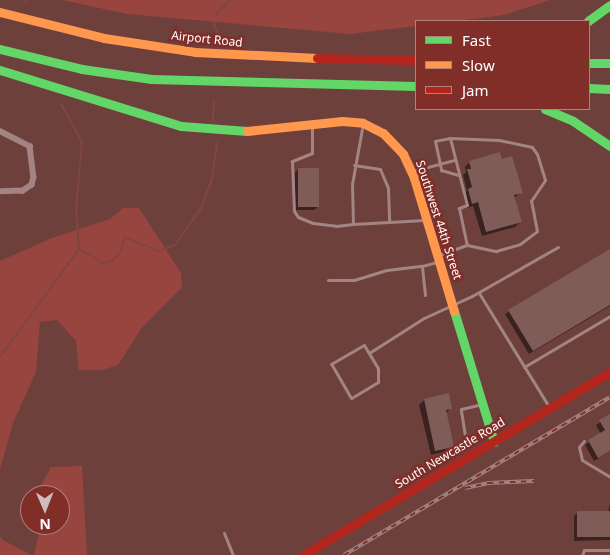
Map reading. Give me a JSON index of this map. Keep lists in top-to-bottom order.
{
  "streets": {
    "main road": ["Airport Road", "Southwest 44th Street", "South Newcastle Road"]
  },
  "crossings": [
    ["Southwest 44th Street", "South Newcastle Road"]
  ],
  "legend": ["Fast", "Slow", "Jam"],
  "north": "bottom"
}
